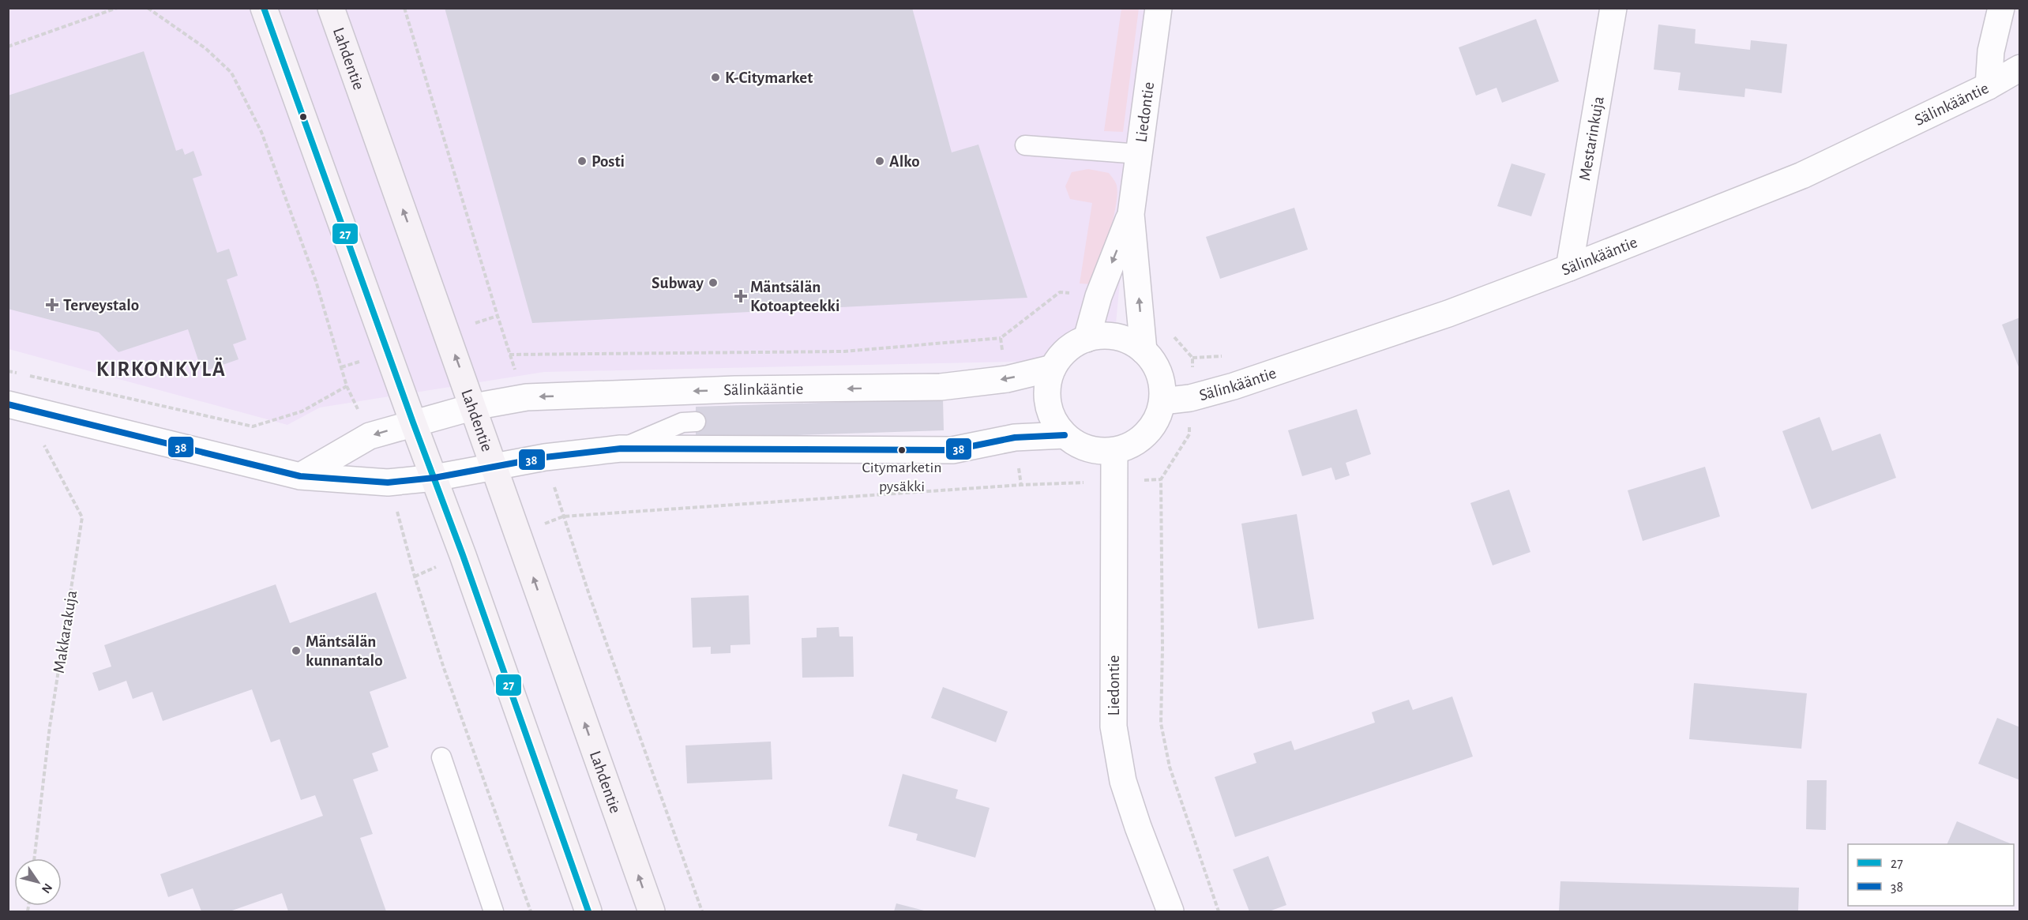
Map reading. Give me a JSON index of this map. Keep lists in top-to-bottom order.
{
  "streets": {
    "main road": ["Lahdentie"],
    "street": ["Sälinkääntie", "Liedontie", "Mestarinkuja"],
    "path": ["Makkarakuja"]
  },
  "crossings": [
    ["Lahdentie", "Sälinkääntie"],
    ["Sälinkääntie", "Liedontie"],
    ["Sälinkääntie", "Mestarinkuja"]
  ],
  "districts": ["KIRKONKYLÄ"],
  "places": {
    "other": [
      "K-Citymarket",
      "Posti",
      "Alko",
      "Subway",
      "Citymarketin pysäkki",
      "Mäntsälän kunnantalo"
    ],
    "health": ["Mäntsälän Kotoapteekki", "Terveystalo"]
  },
  "lines": ["transit line 27", "transit line 38"],
  "legend": ["27", "38"],
  "north": "bottom right"
}
